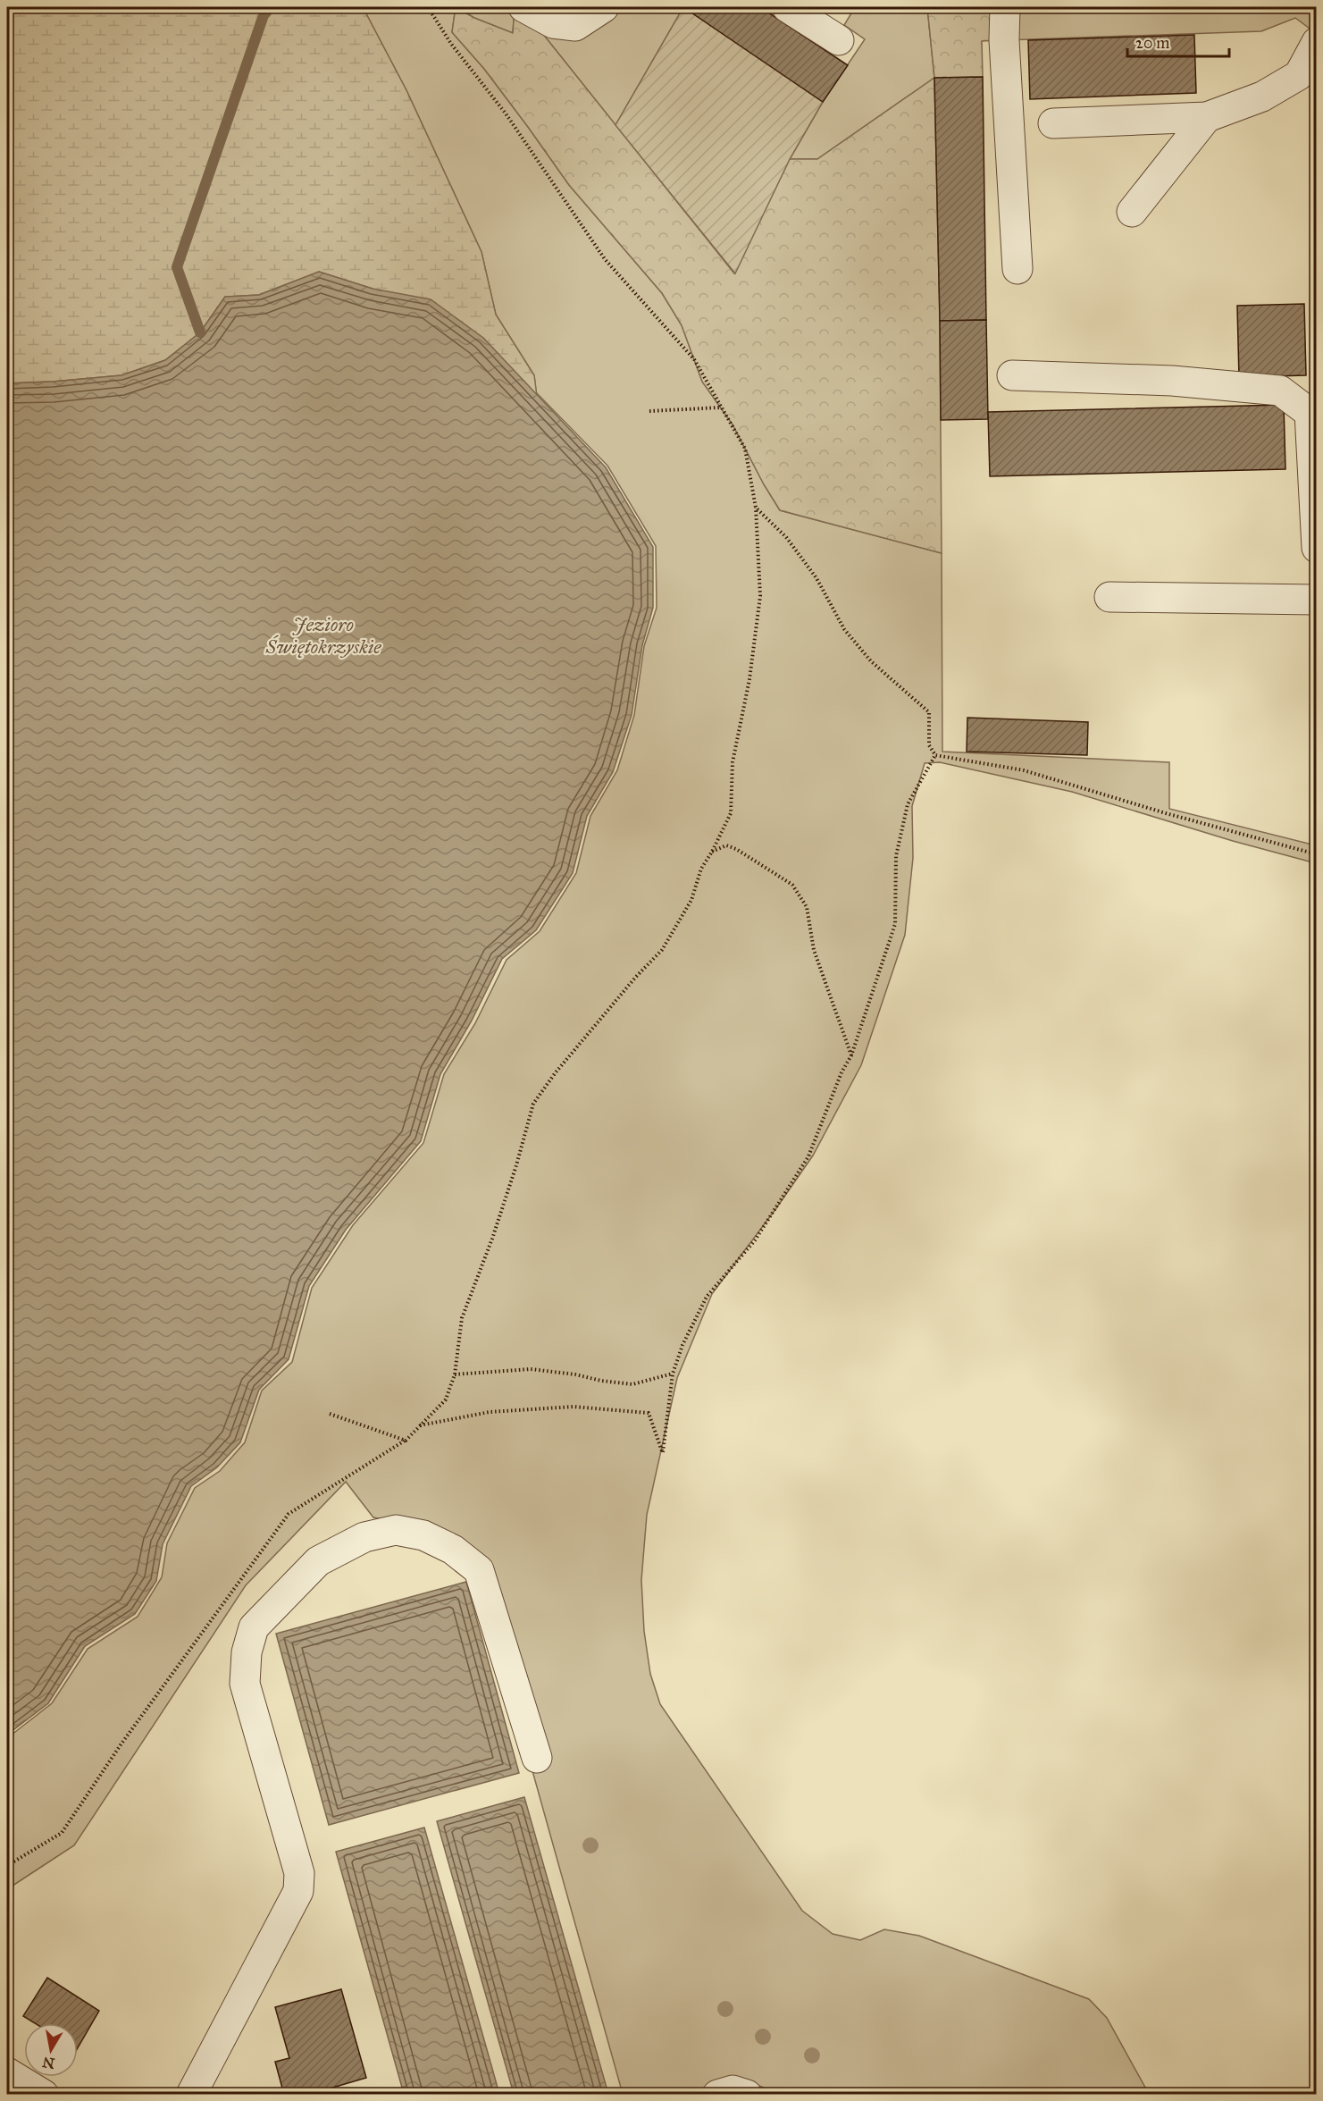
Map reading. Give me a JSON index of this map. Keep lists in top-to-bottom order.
{
  "water": ["Jezioro Świętokrzyskie"],
  "scale_bar": "20 m",
  "north": "bottom"
}
